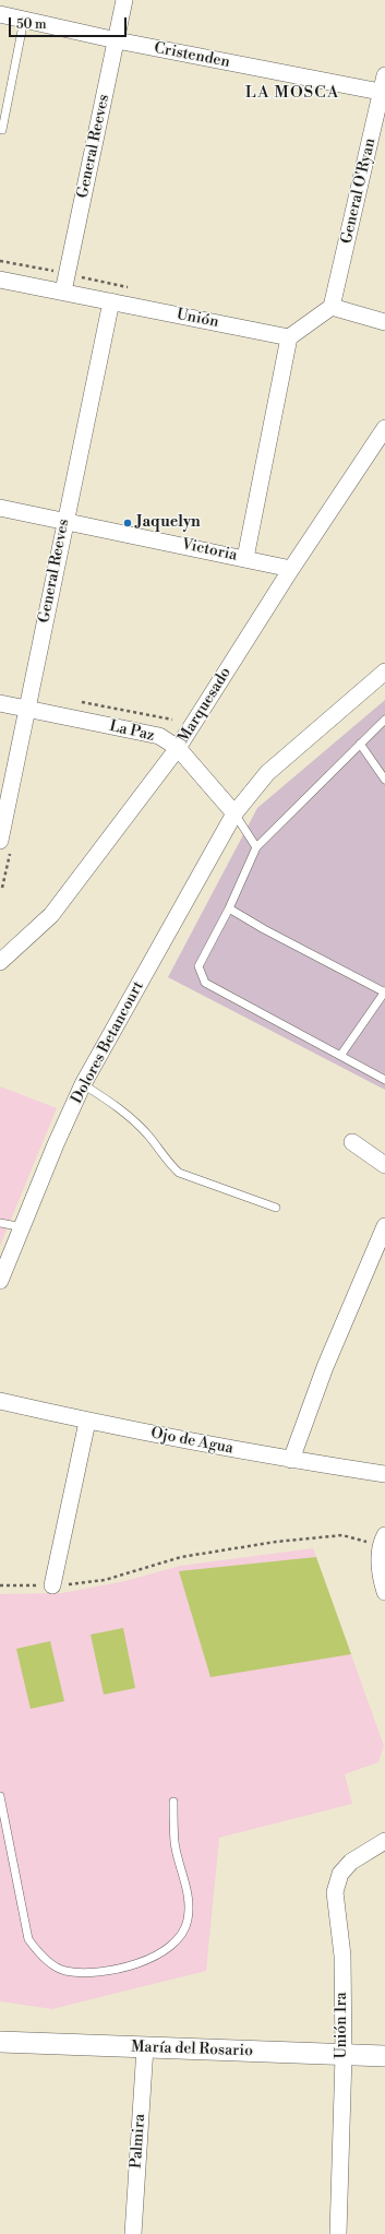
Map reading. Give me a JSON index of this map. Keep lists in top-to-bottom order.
{
  "streets": {
    "street": [
      "Cristenden",
      "General Reeves",
      "General O'Ryan",
      "Unión",
      "Victoria",
      "Marquesado",
      "La Paz",
      "Dolores Betancourt",
      "Ojo de Agua",
      "Unión 1ra",
      "María del Rosario",
      "Palmira"
    ]
  },
  "crossings": [
    ["Cristenden", "General Reeves"],
    ["Cristenden", "General O'Ryan"],
    ["General Reeves", "Unión"],
    ["General Reeves", "Victoria"],
    ["General Reeves", "La Paz"],
    ["Victoria", "Marquesado"],
    ["Marquesado", "La Paz"],
    ["La Paz", "Dolores Betancourt"],
    ["Unión 1ra", "María del Rosario"],
    ["María del Rosario", "Palmira"]
  ],
  "districts": ["LA MOSCA"],
  "places": ["Jaquelyn"],
  "scale_bar": "50 m"
}
